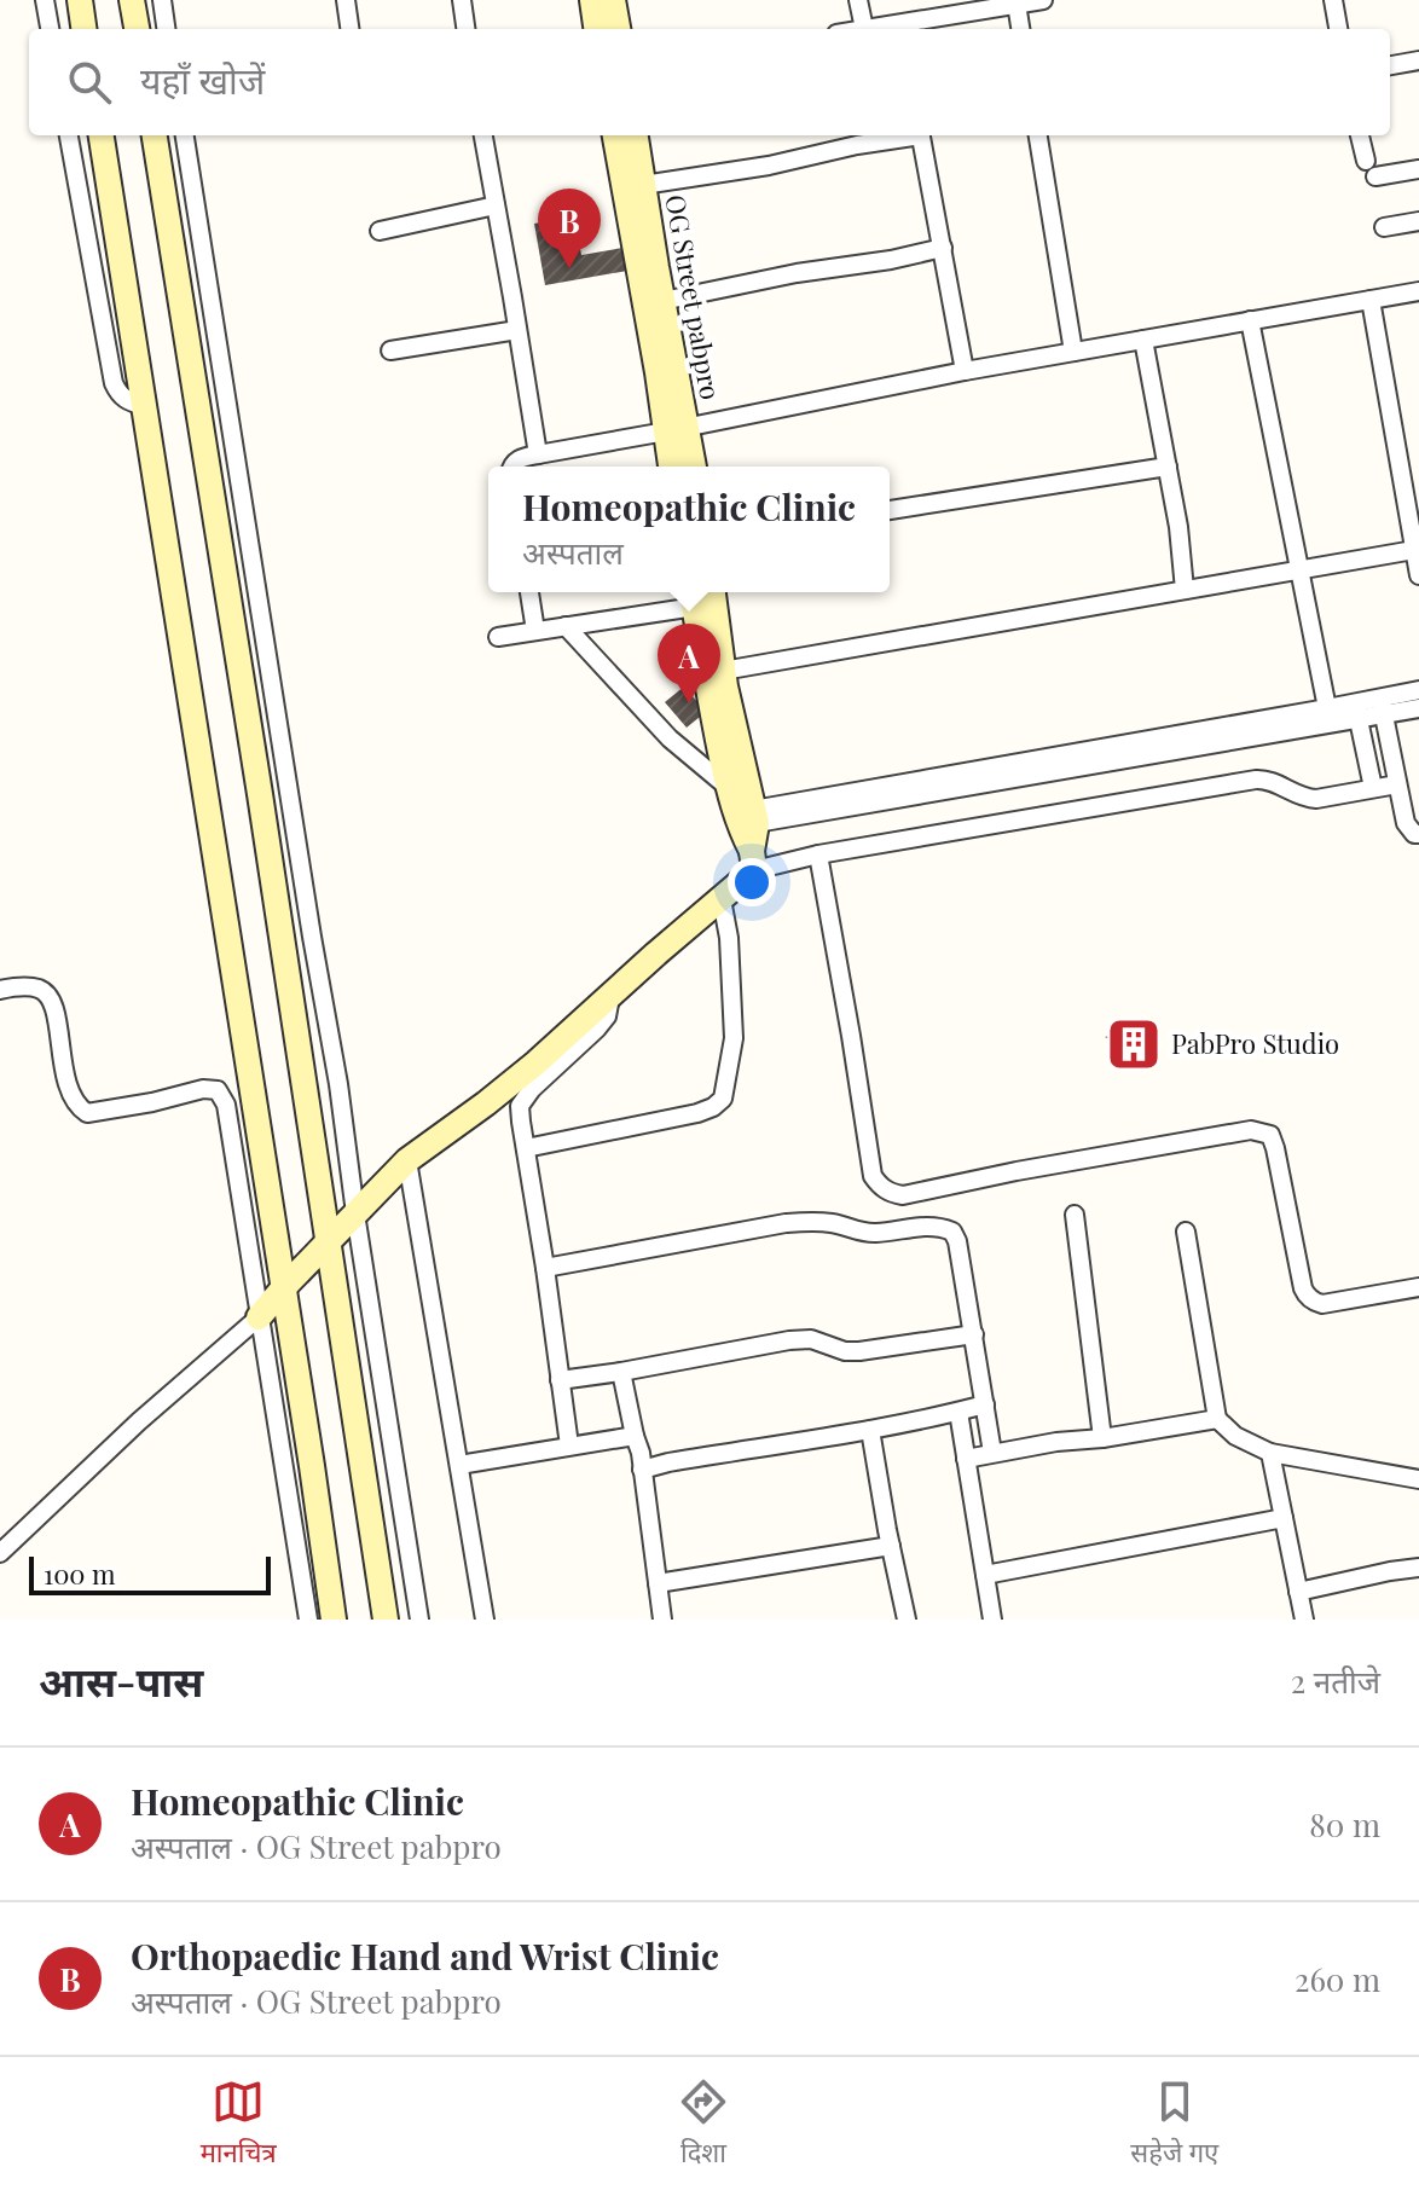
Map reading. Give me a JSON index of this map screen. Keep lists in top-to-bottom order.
{
  "streets": {
    "main road": ["OG Street pabpro"]
  },
  "places": {
    "building": ["PabPro Studio"]
  },
  "scale_bar": "100 m",
  "page": {
    "search": "यहाँ खोजें",
    "pins": ["B", "A"],
    "popup": ["Homeopathic Clinic", "अस्पताल"],
    "scale": "100 m",
    "heading": ["आस-पास", "2 नतीजे"],
    "list": [
      {
        "mark": "A",
        "name": "Homeopathic Clinic",
        "note": "अस्पताल · OG Street pabpro",
        "value": "80 m"
      },
      {
        "mark": "B",
        "name": "Orthopaedic Hand and Wrist Clinic",
        "note": "अस्पताल · OG Street pabpro",
        "value": "260 m"
      }
    ],
    "nav": ["मानचित्र", "दिशा", "सहेजे गए"]
  }
}
